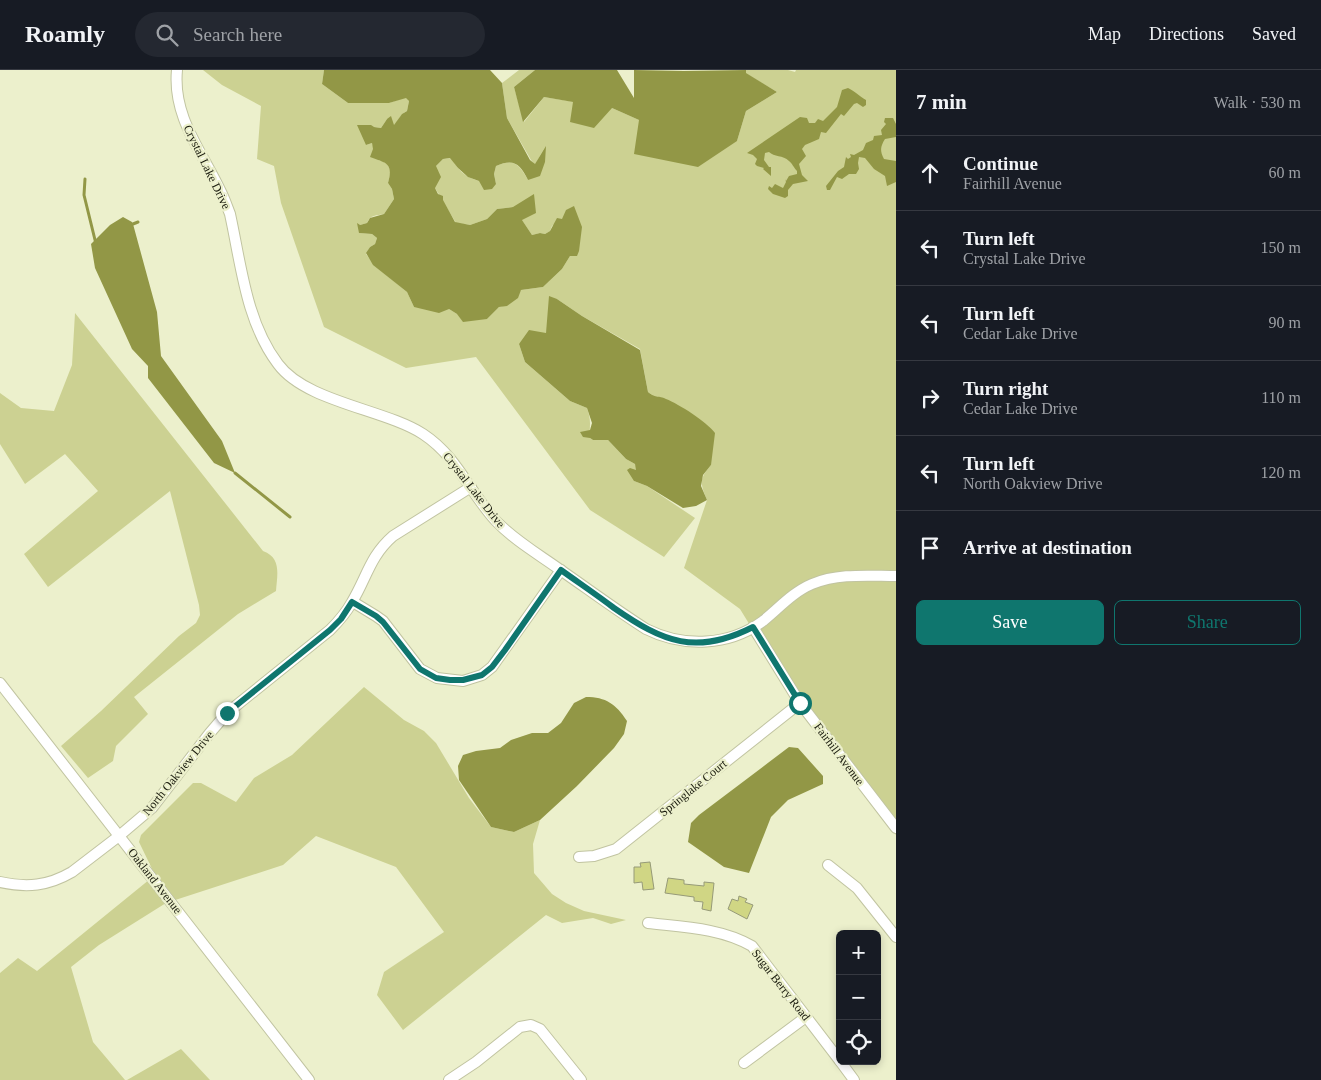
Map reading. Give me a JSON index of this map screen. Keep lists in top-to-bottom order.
{
  "streets": {
    "street": [
      "Crystal Lake Drive",
      "Fairhill Avenue",
      "North Oakview Drive",
      "Springlake Court",
      "Oakland Avenue",
      "Sugar Berry Road"
    ]
  },
  "crossings": [
    ["Crystal Lake Drive", "Fairhill Avenue"],
    ["Crystal Lake Drive", "North Oakview Drive"],
    ["Fairhill Avenue", "Springlake Court"],
    ["North Oakview Drive", "Oakland Avenue"]
  ],
  "page": {
    "header": "Roamly",
    "search": "Search here",
    "nav": ["Map", "Directions", "Saved"],
    "heading": ["7 min", "Walk · 530 m"],
    "list": [
      ["Continue", "Fairhill Avenue", "60 m"],
      ["Turn left", "Crystal Lake Drive", "150 m"],
      ["Turn left", "Cedar Lake Drive", "90 m"],
      ["Turn right", "Cedar Lake Drive", "110 m"],
      ["Turn left", "North Oakview Drive", "120 m"],
      "Arrive at destination"
    ],
    "buttons": ["Save", "Share"],
    "map_buttons": ["+", "−"]
  }
}
